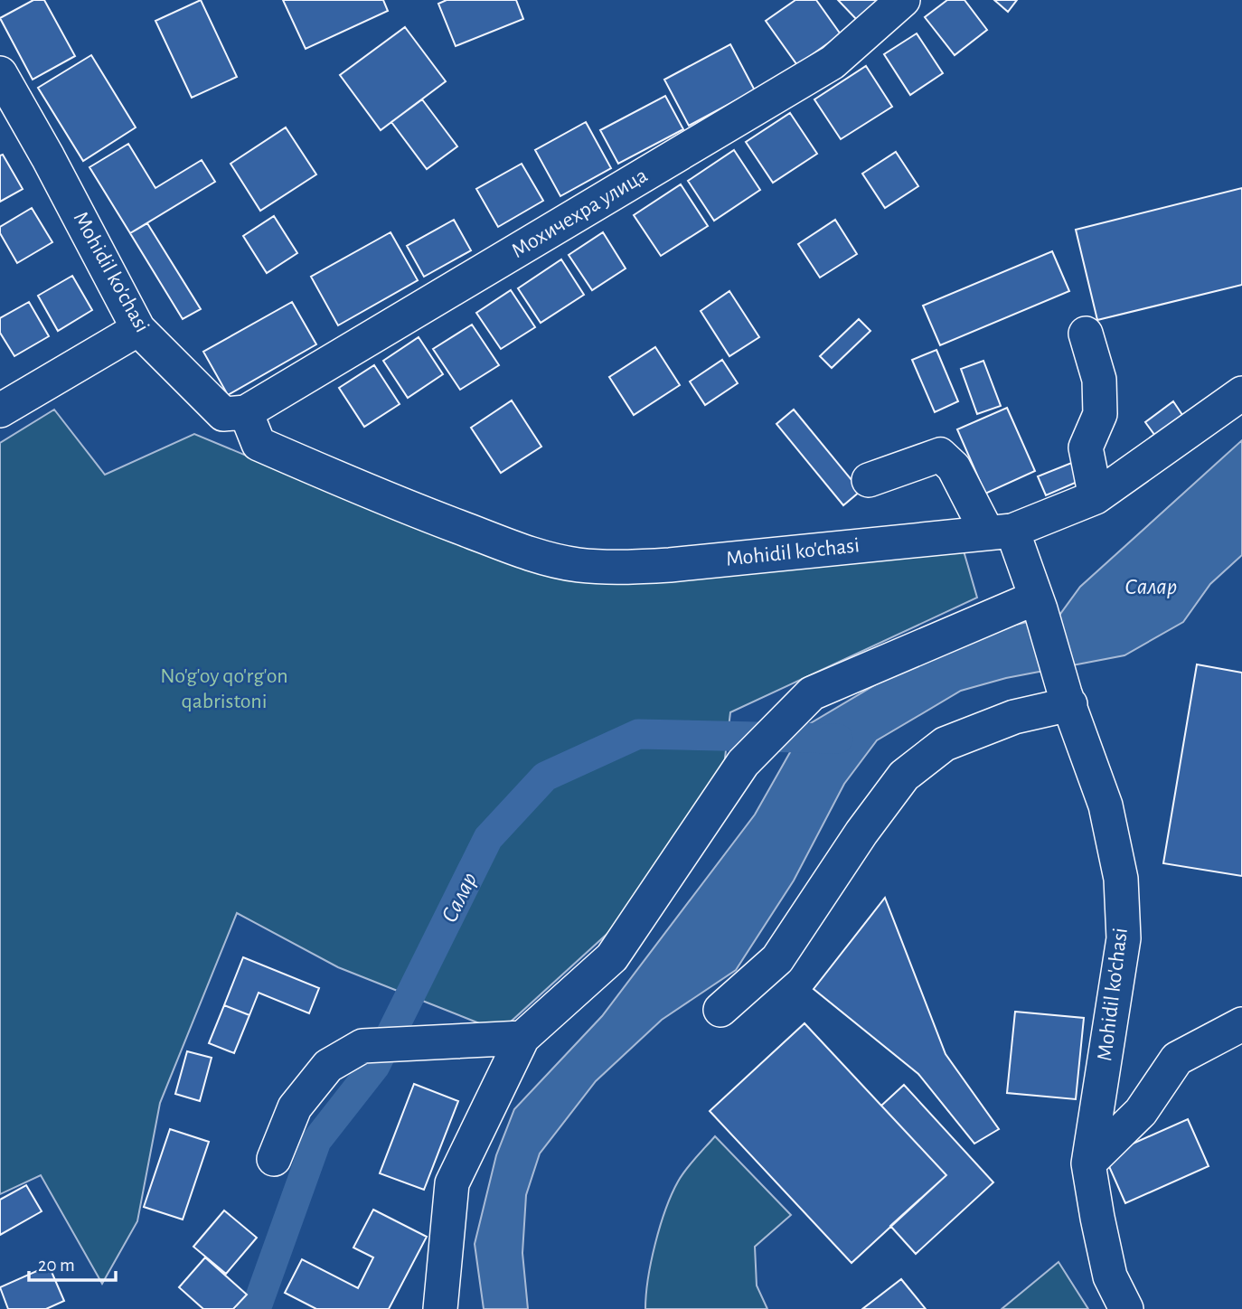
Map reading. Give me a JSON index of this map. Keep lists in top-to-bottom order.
{
  "streets": {
    "street": ["Мохичехра улица", "Mohidil ko'chasi"]
  },
  "crossings": [
    ["Мохичехра улица", "Mohidil ko'chasi"]
  ],
  "water": ["Салар"],
  "parks": ["No'g'oy qo'rg'on qabristoni"],
  "scale_bar": "20 m"
}
